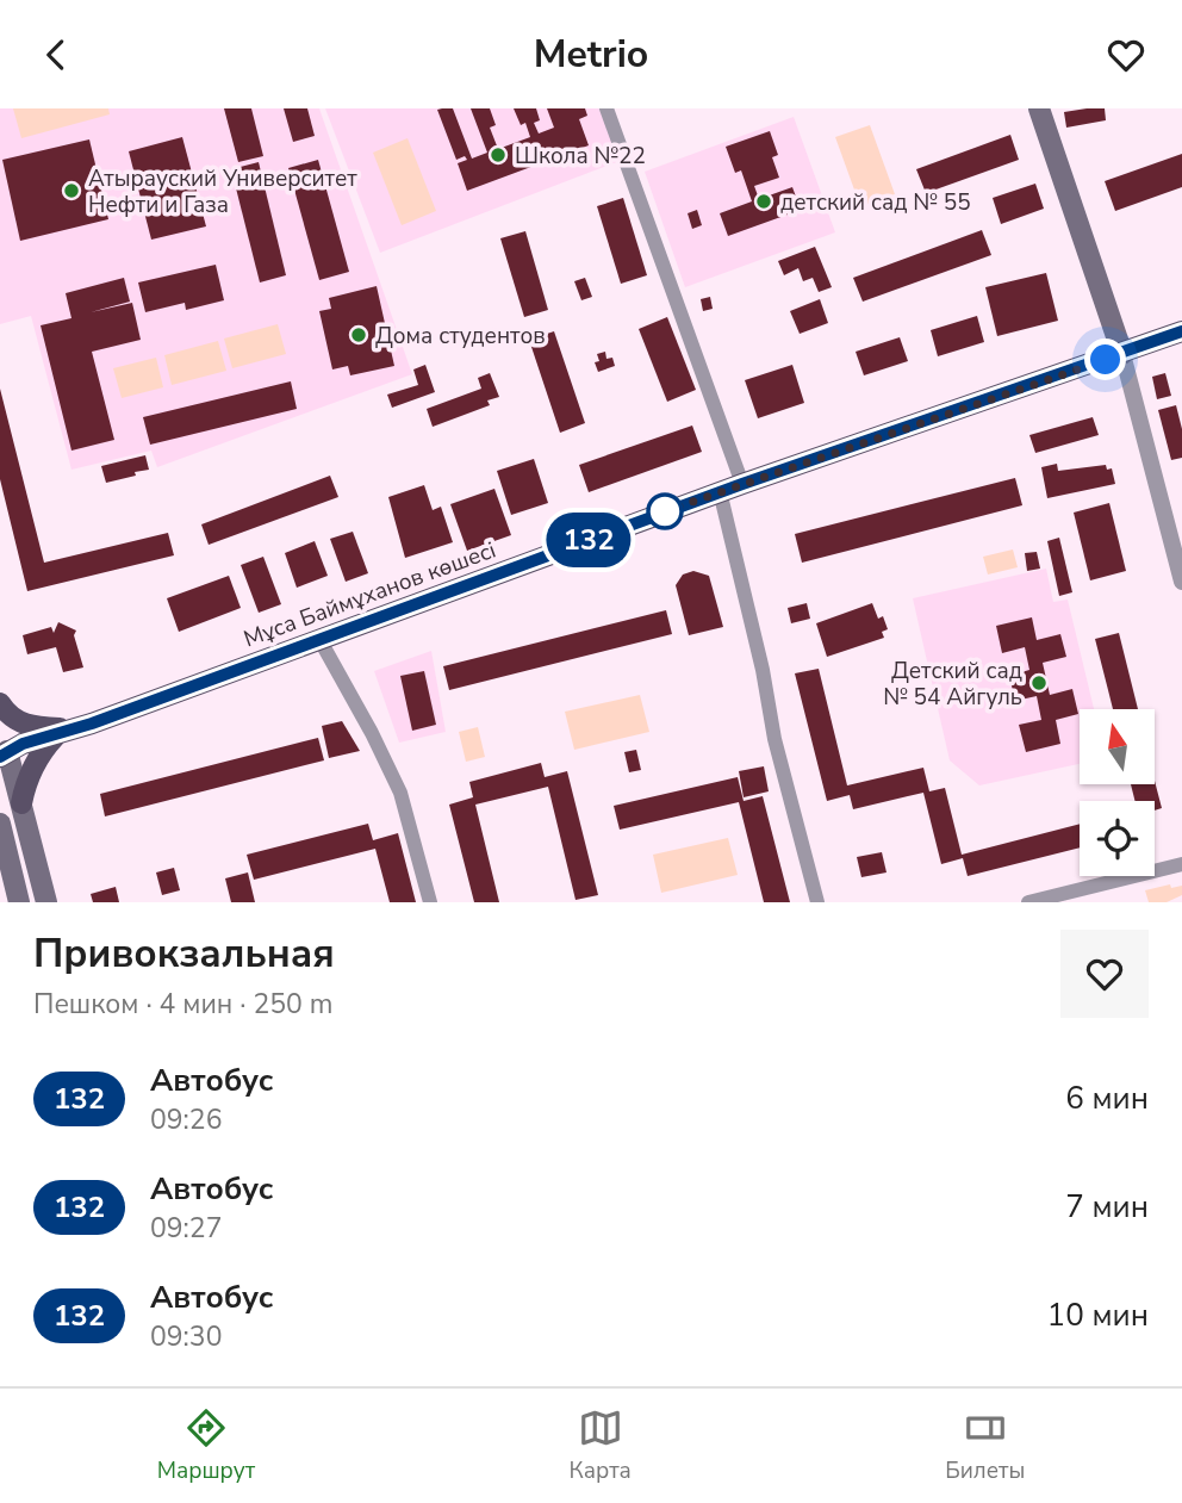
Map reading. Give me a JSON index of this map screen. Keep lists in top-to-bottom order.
{
  "streets": {
    "main road": ["Мұса Баймұханов көшесі"]
  },
  "places": [
    "Школа №22",
    "Атырауский Университет Нефти и Газа",
    "детский сад № 55",
    "Дома студентов",
    "Детский сад № 54 Айгуль"
  ],
  "lines": ["bus line 132"],
  "north": "top",
  "page": {
    "header": "Metrio",
    "on_map": "132",
    "heading": ["Привокзальная", "Пешком · 4 мин · 250 m"],
    "list": [
      {
        "mark": "132",
        "name": "Автобус",
        "note": "09:26",
        "value": "6 мин"
      },
      {
        "mark": "132",
        "name": "Автобус",
        "note": "09:27",
        "value": "7 мин"
      },
      {
        "mark": "132",
        "name": "Автобус",
        "note": "09:30",
        "value": "10 мин"
      }
    ],
    "tabs": ["Маршрут", "Карта", "Билеты"]
  }
}
